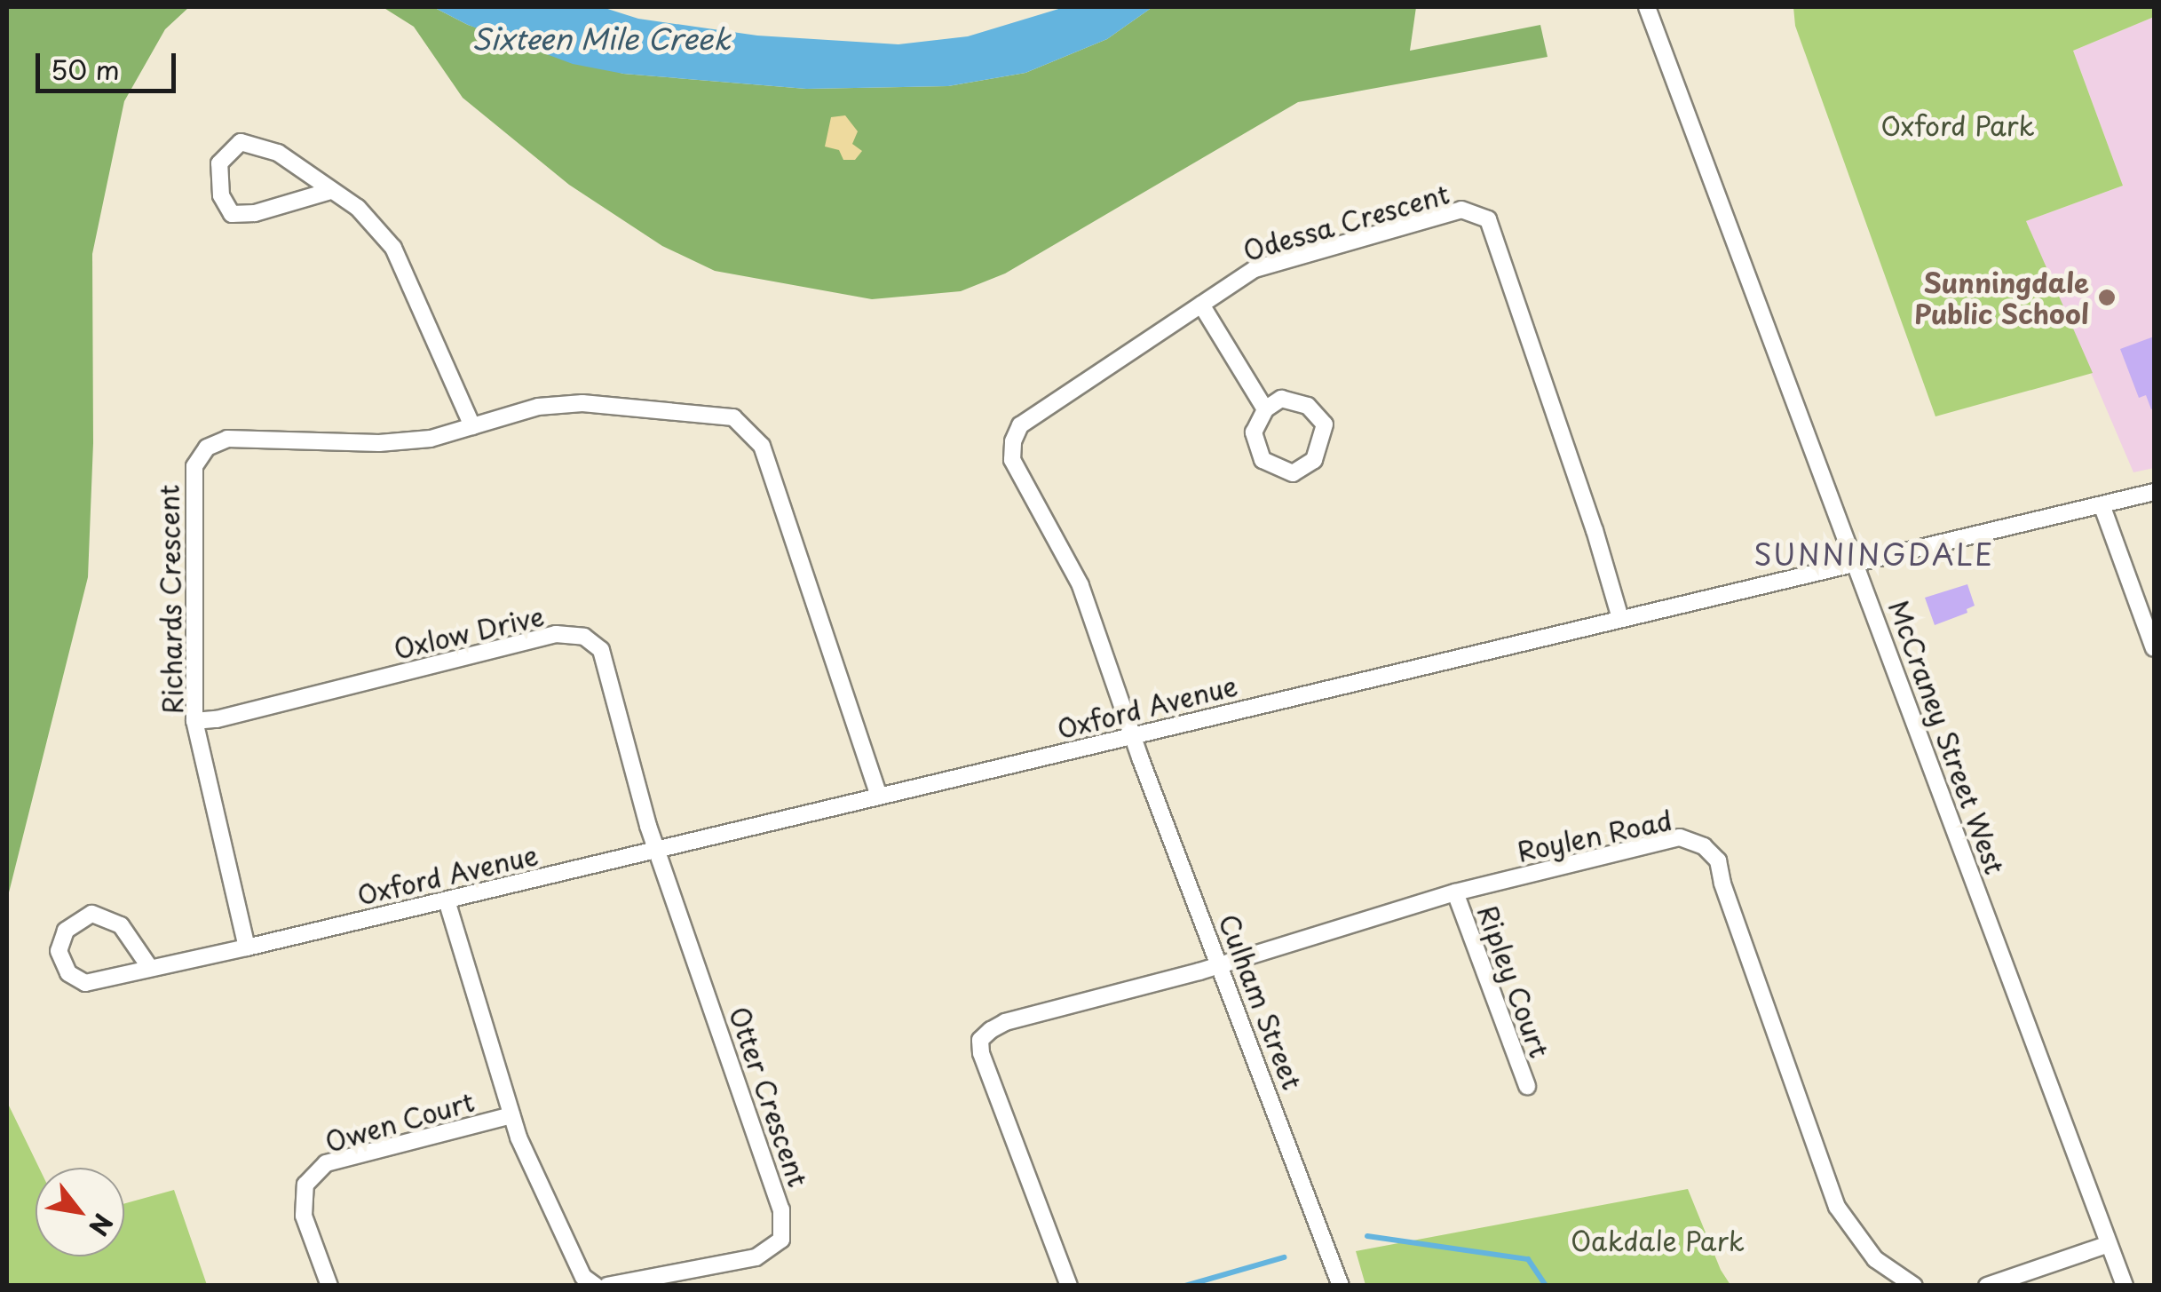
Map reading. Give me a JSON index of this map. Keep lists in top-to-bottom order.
{
  "streets": {
    "street": [
      "Odessa Crescent",
      "Richards Crescent",
      "Oxlow Drive",
      "Oxford Avenue",
      "McCraney Street West",
      "Roylen Road",
      "Ripley Court",
      "Culham Street",
      "Otter Crescent",
      "Owen Court"
    ]
  },
  "crossings": [
    ["Odessa Crescent", "Oxford Avenue"],
    ["Odessa Crescent", "Culham Street"],
    ["Richards Crescent", "Oxlow Drive"],
    ["Richards Crescent", "Oxford Avenue"],
    ["Oxlow Drive", "Oxford Avenue"],
    ["Oxlow Drive", "Otter Crescent"],
    ["Oxford Avenue", "McCraney Street West"],
    ["Oxford Avenue", "Culham Street"],
    ["Oxford Avenue", "Otter Crescent"],
    ["Roylen Road", "Ripley Court"],
    ["Roylen Road", "Culham Street"]
  ],
  "districts": ["SUNNINGDALE"],
  "water": ["Sixteen Mile Creek"],
  "parks": ["Oxford Park", "Oakdale Park"],
  "places": ["Sunningdale Public School"],
  "scale_bar": "50 m",
  "north": "bottom right"
}
